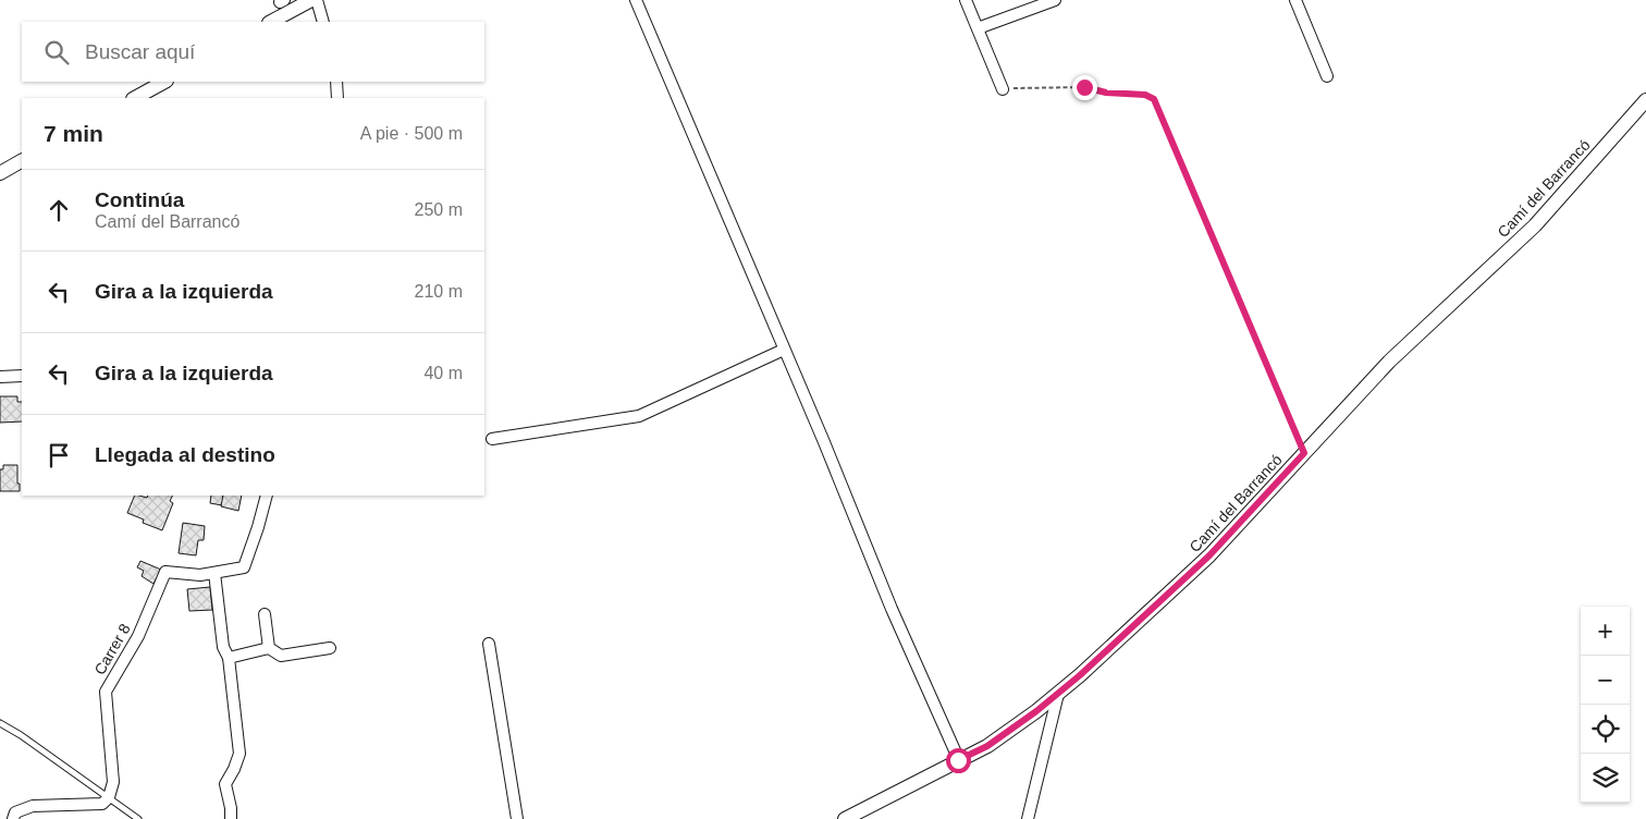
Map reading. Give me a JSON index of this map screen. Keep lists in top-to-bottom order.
{
  "streets": {
    "street": ["Camí del Barrancó", "Carrer 8"]
  },
  "page": {
    "search": "Buscar aquí",
    "heading": ["7 min", "A pie · 500 m"],
    "list": [
      ["Continúa", "Camí del Barrancó", "250 m"],
      ["Gira a la izquierda", "210 m"],
      ["Gira a la izquierda", "40 m"],
      "Llegada al destino"
    ],
    "map_buttons": ["+", "−"]
  }
}
